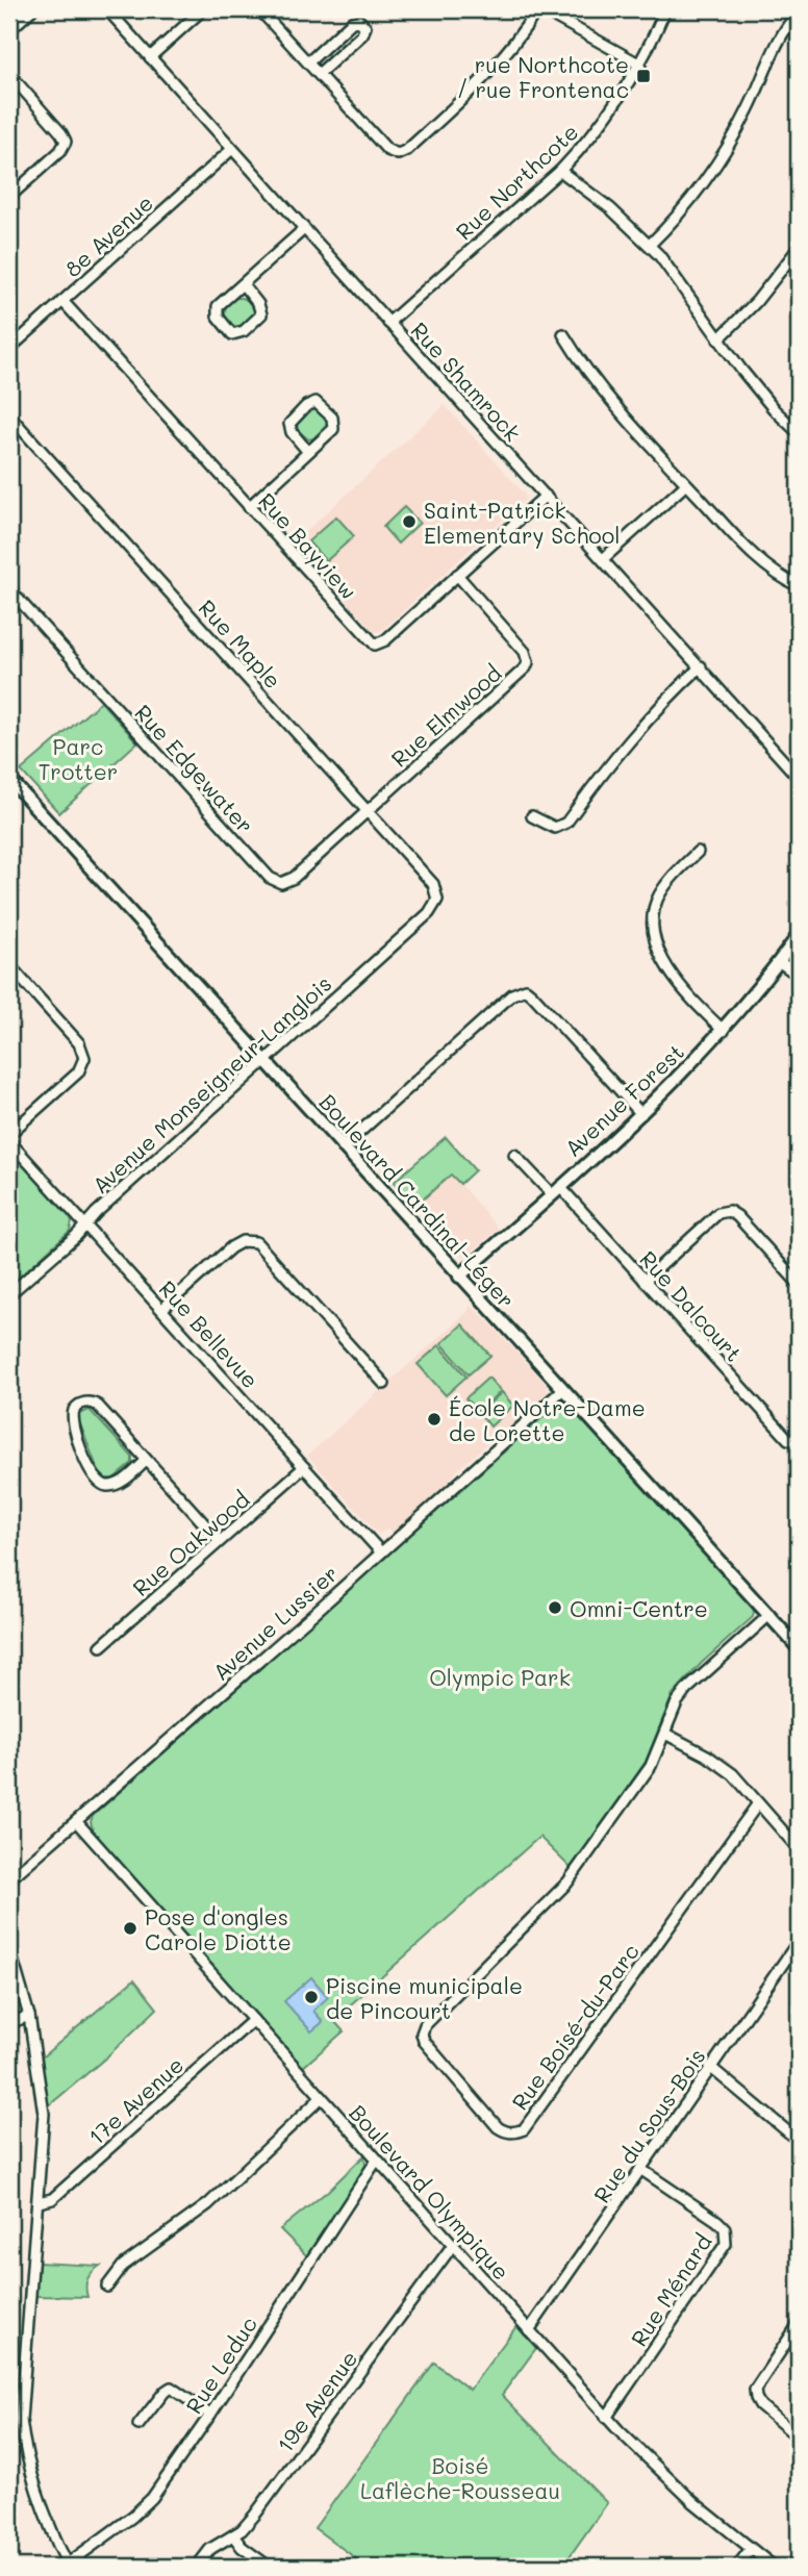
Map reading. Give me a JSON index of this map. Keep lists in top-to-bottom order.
{
  "streets": {
    "street": [
      "Rue Northcote",
      "8e Avenue",
      "Rue Shamrock",
      "Rue Bayview",
      "Rue Maple",
      "Rue Elmwood",
      "Rue Edgewater",
      "Avenue Monseigneur-Langlois",
      "Avenue Forest",
      "Boulevard Cardinal-Léger",
      "Rue Dalcourt",
      "Rue Bellevue",
      "Rue Oakwood",
      "Avenue Lussier",
      "Rue Boisé-du-Parc",
      "17e Avenue",
      "Rue du Sous-Bois",
      "Boulevard Olympique",
      "Rue Ménard",
      "Rue Leduc",
      "19e Avenue"
    ]
  },
  "crossings": [
    ["Rue Northcote", "Rue Shamrock"],
    ["8e Avenue", "Rue Shamrock"],
    ["8e Avenue", "Rue Bayview"],
    ["Rue Shamrock", "Rue Bayview"],
    ["Rue Bayview", "Rue Elmwood"],
    ["Rue Maple", "Rue Elmwood"],
    ["Rue Maple", "Rue Edgewater"],
    ["Rue Maple", "Avenue Monseigneur-Langlois"],
    ["Rue Elmwood", "Rue Edgewater"],
    ["Avenue Monseigneur-Langlois", "Boulevard Cardinal-Léger"],
    ["Avenue Monseigneur-Langlois", "Rue Bellevue"],
    ["Avenue Forest", "Boulevard Cardinal-Léger"],
    ["Avenue Forest", "Rue Dalcourt"],
    ["Boulevard Cardinal-Léger", "Avenue Lussier"],
    ["Boulevard Cardinal-Léger", "Rue Boisé-du-Parc"],
    ["Rue Bellevue", "Rue Oakwood"],
    ["Rue Bellevue", "Avenue Lussier"],
    ["Avenue Lussier", "Boulevard Olympique"],
    ["17e Avenue", "Boulevard Olympique"],
    ["Rue du Sous-Bois", "Boulevard Olympique"],
    ["Rue du Sous-Bois", "Rue Ménard"],
    ["Boulevard Olympique", "Rue Ménard"],
    ["Boulevard Olympique", "Rue Leduc"],
    ["Boulevard Olympique", "19e Avenue"]
  ],
  "parks": ["Parc Trotter", "Olympic Park", "Boisé Laflèche-Rousseau"],
  "places": {
    "transit": ["rue Northcote / rue Frontenac"],
    "other": [
      "Saint-Patrick Elementary School",
      "École Notre-Dame de Lorette",
      "Omni-Centre",
      "Pose d'ongles Carole Diotte",
      "Piscine municipale de Pincourt"
    ]
  }
}
